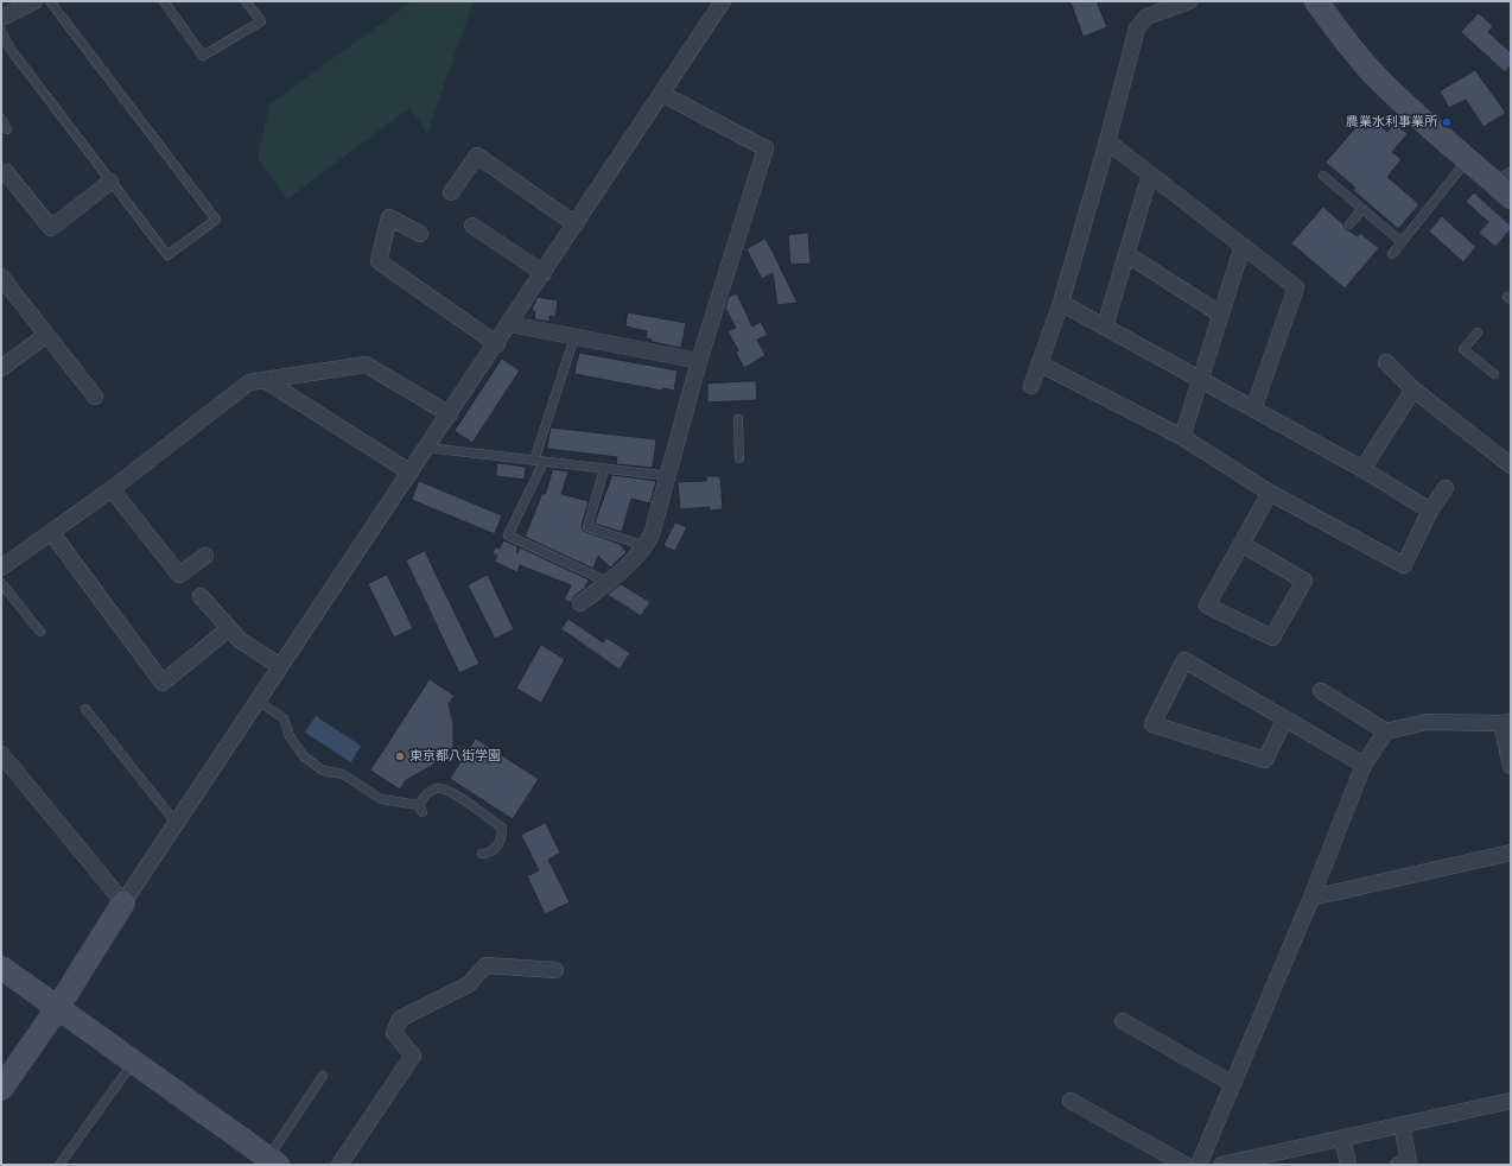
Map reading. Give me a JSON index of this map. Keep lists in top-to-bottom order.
{
  "places": ["農業水利事業所", "東京都八街学園"]
}
